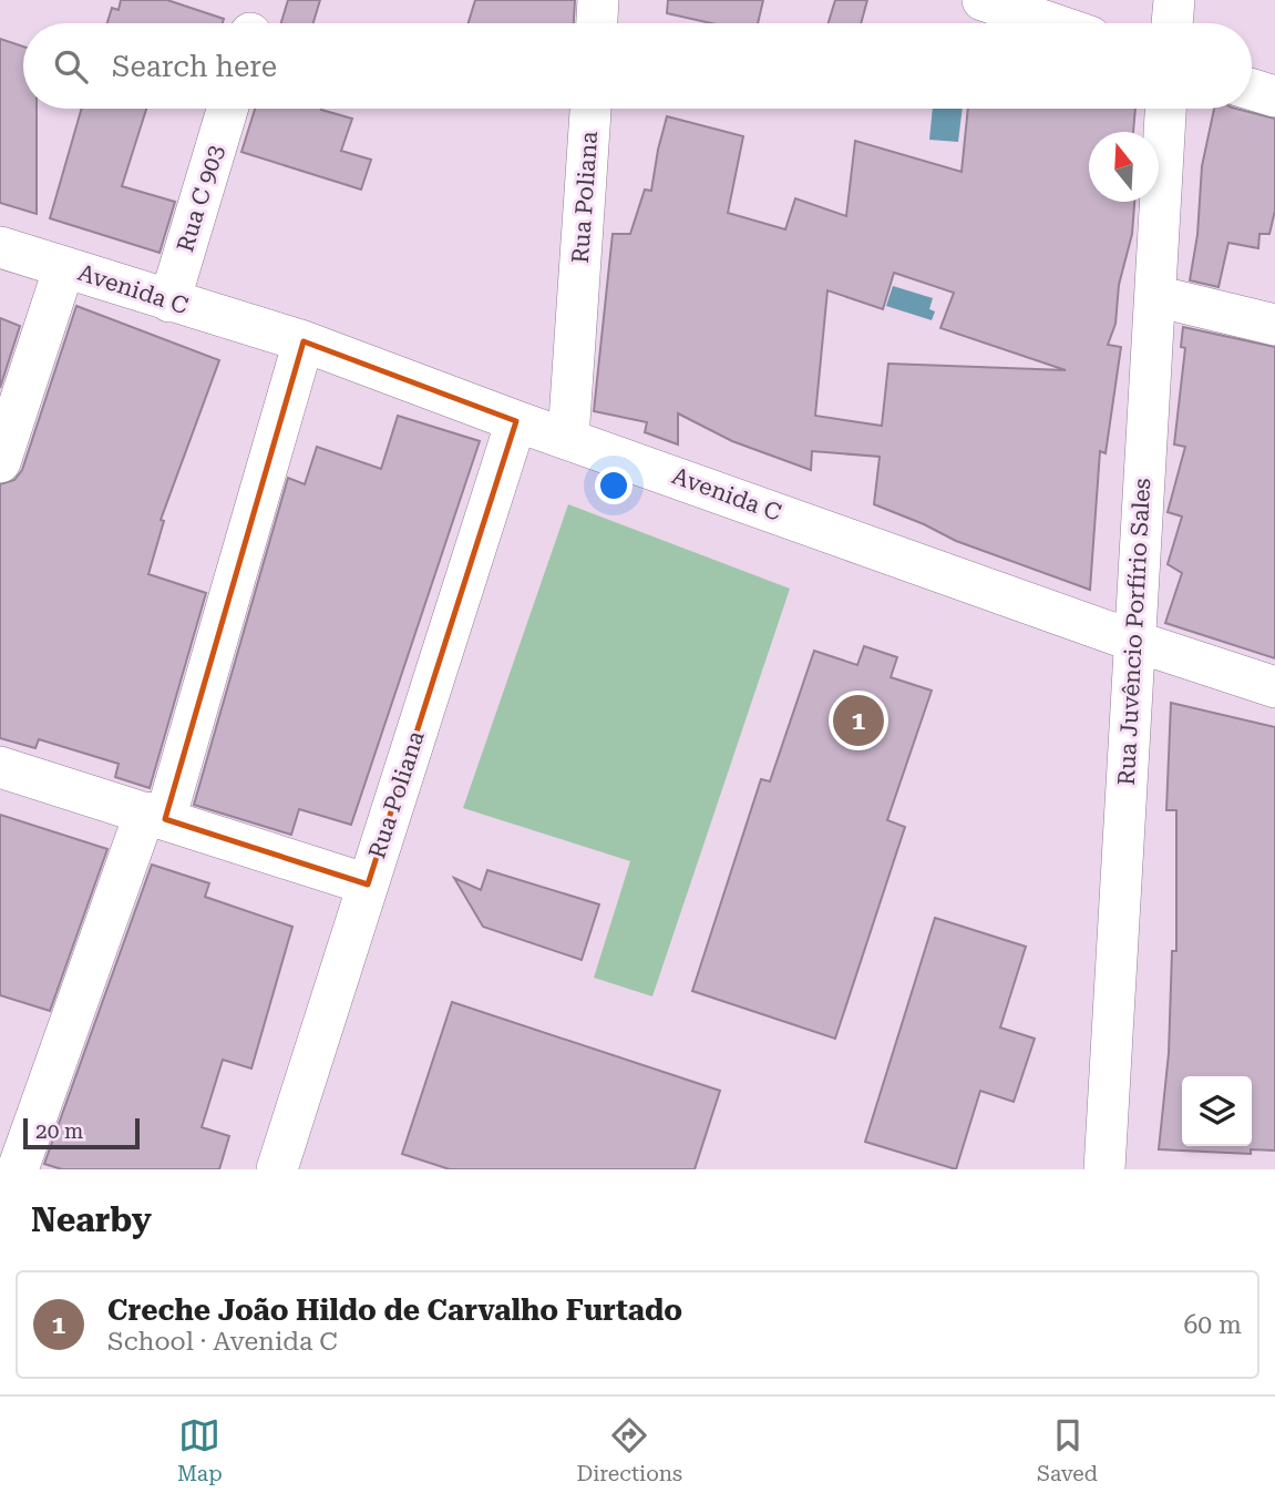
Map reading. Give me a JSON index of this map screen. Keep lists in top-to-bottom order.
{
  "streets": {
    "street": [
      "Rua Poliana",
      "Rua C 903",
      "Avenida C",
      "Rua Juvêncio Porfírio Sales"
    ]
  },
  "crossings": [
    ["Rua Poliana", "Avenida C"],
    ["Rua C 903", "Avenida C"],
    ["Avenida C", "Rua Juvêncio Porfírio Sales"]
  ],
  "scale_bar": "20 m",
  "north": "top",
  "page": {
    "search": "Search here",
    "pins": "1",
    "scale": "20 m",
    "heading": "Nearby",
    "list": [
      {
        "mark": "1",
        "name": "Creche João Hildo de Carvalho Furtado",
        "note": "School · Avenida C",
        "value": "60 m"
      }
    ],
    "nav": ["Map", "Directions", "Saved"]
  }
}
